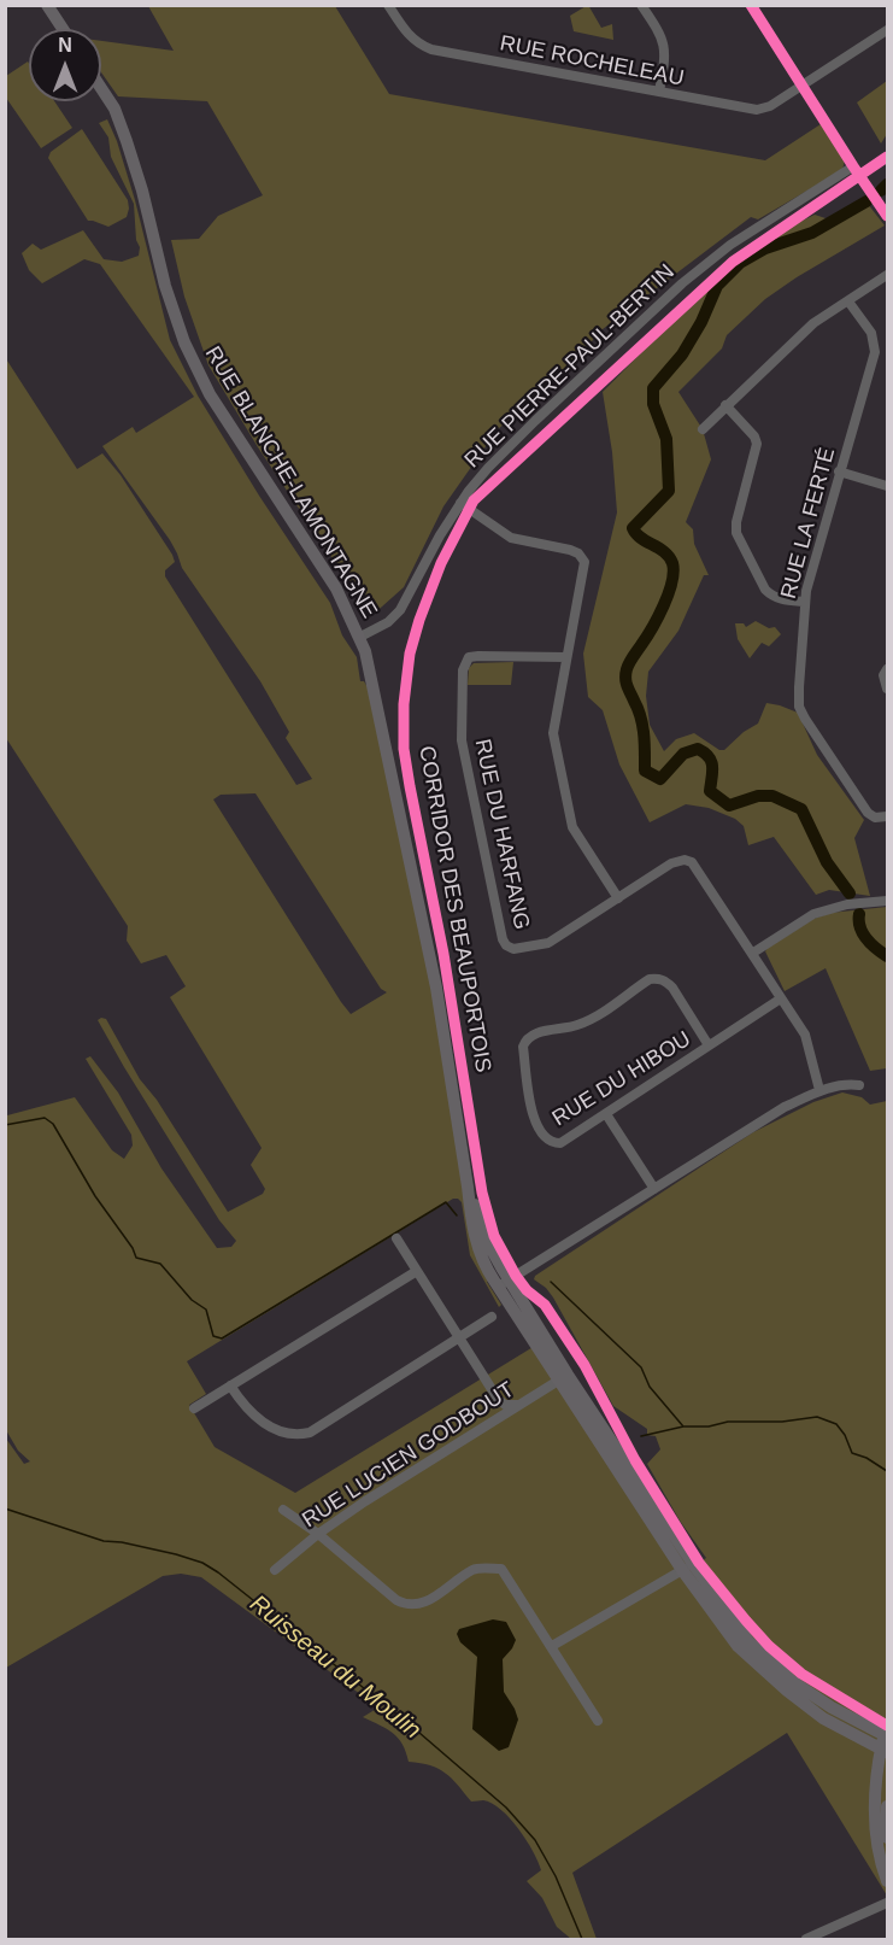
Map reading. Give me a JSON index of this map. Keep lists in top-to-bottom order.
{
  "streets": {
    "street": [
      "RUE ROCHELEAU",
      "RUE PIERRE-PAUL-BERTIN",
      "RUE BLANCHE-LAMONTAGNE",
      "RUE LA FERTÉ",
      "RUE DU HARFANG",
      "RUE DU HIBOU",
      "RUE LUCIEN GODBOUT"
    ],
    "cycle path": ["CORRIDOR DES BEAUPORTOIS"]
  },
  "crossings": [
    ["RUE PIERRE-PAUL-BERTIN", "RUE BLANCHE-LAMONTAGNE"],
    ["RUE BLANCHE-LAMONTAGNE", "RUE LUCIEN GODBOUT"],
    ["RUE DU HARFANG", "RUE DU HIBOU"]
  ],
  "water": ["Ruisseau du Moulin"],
  "north": "top"
}
